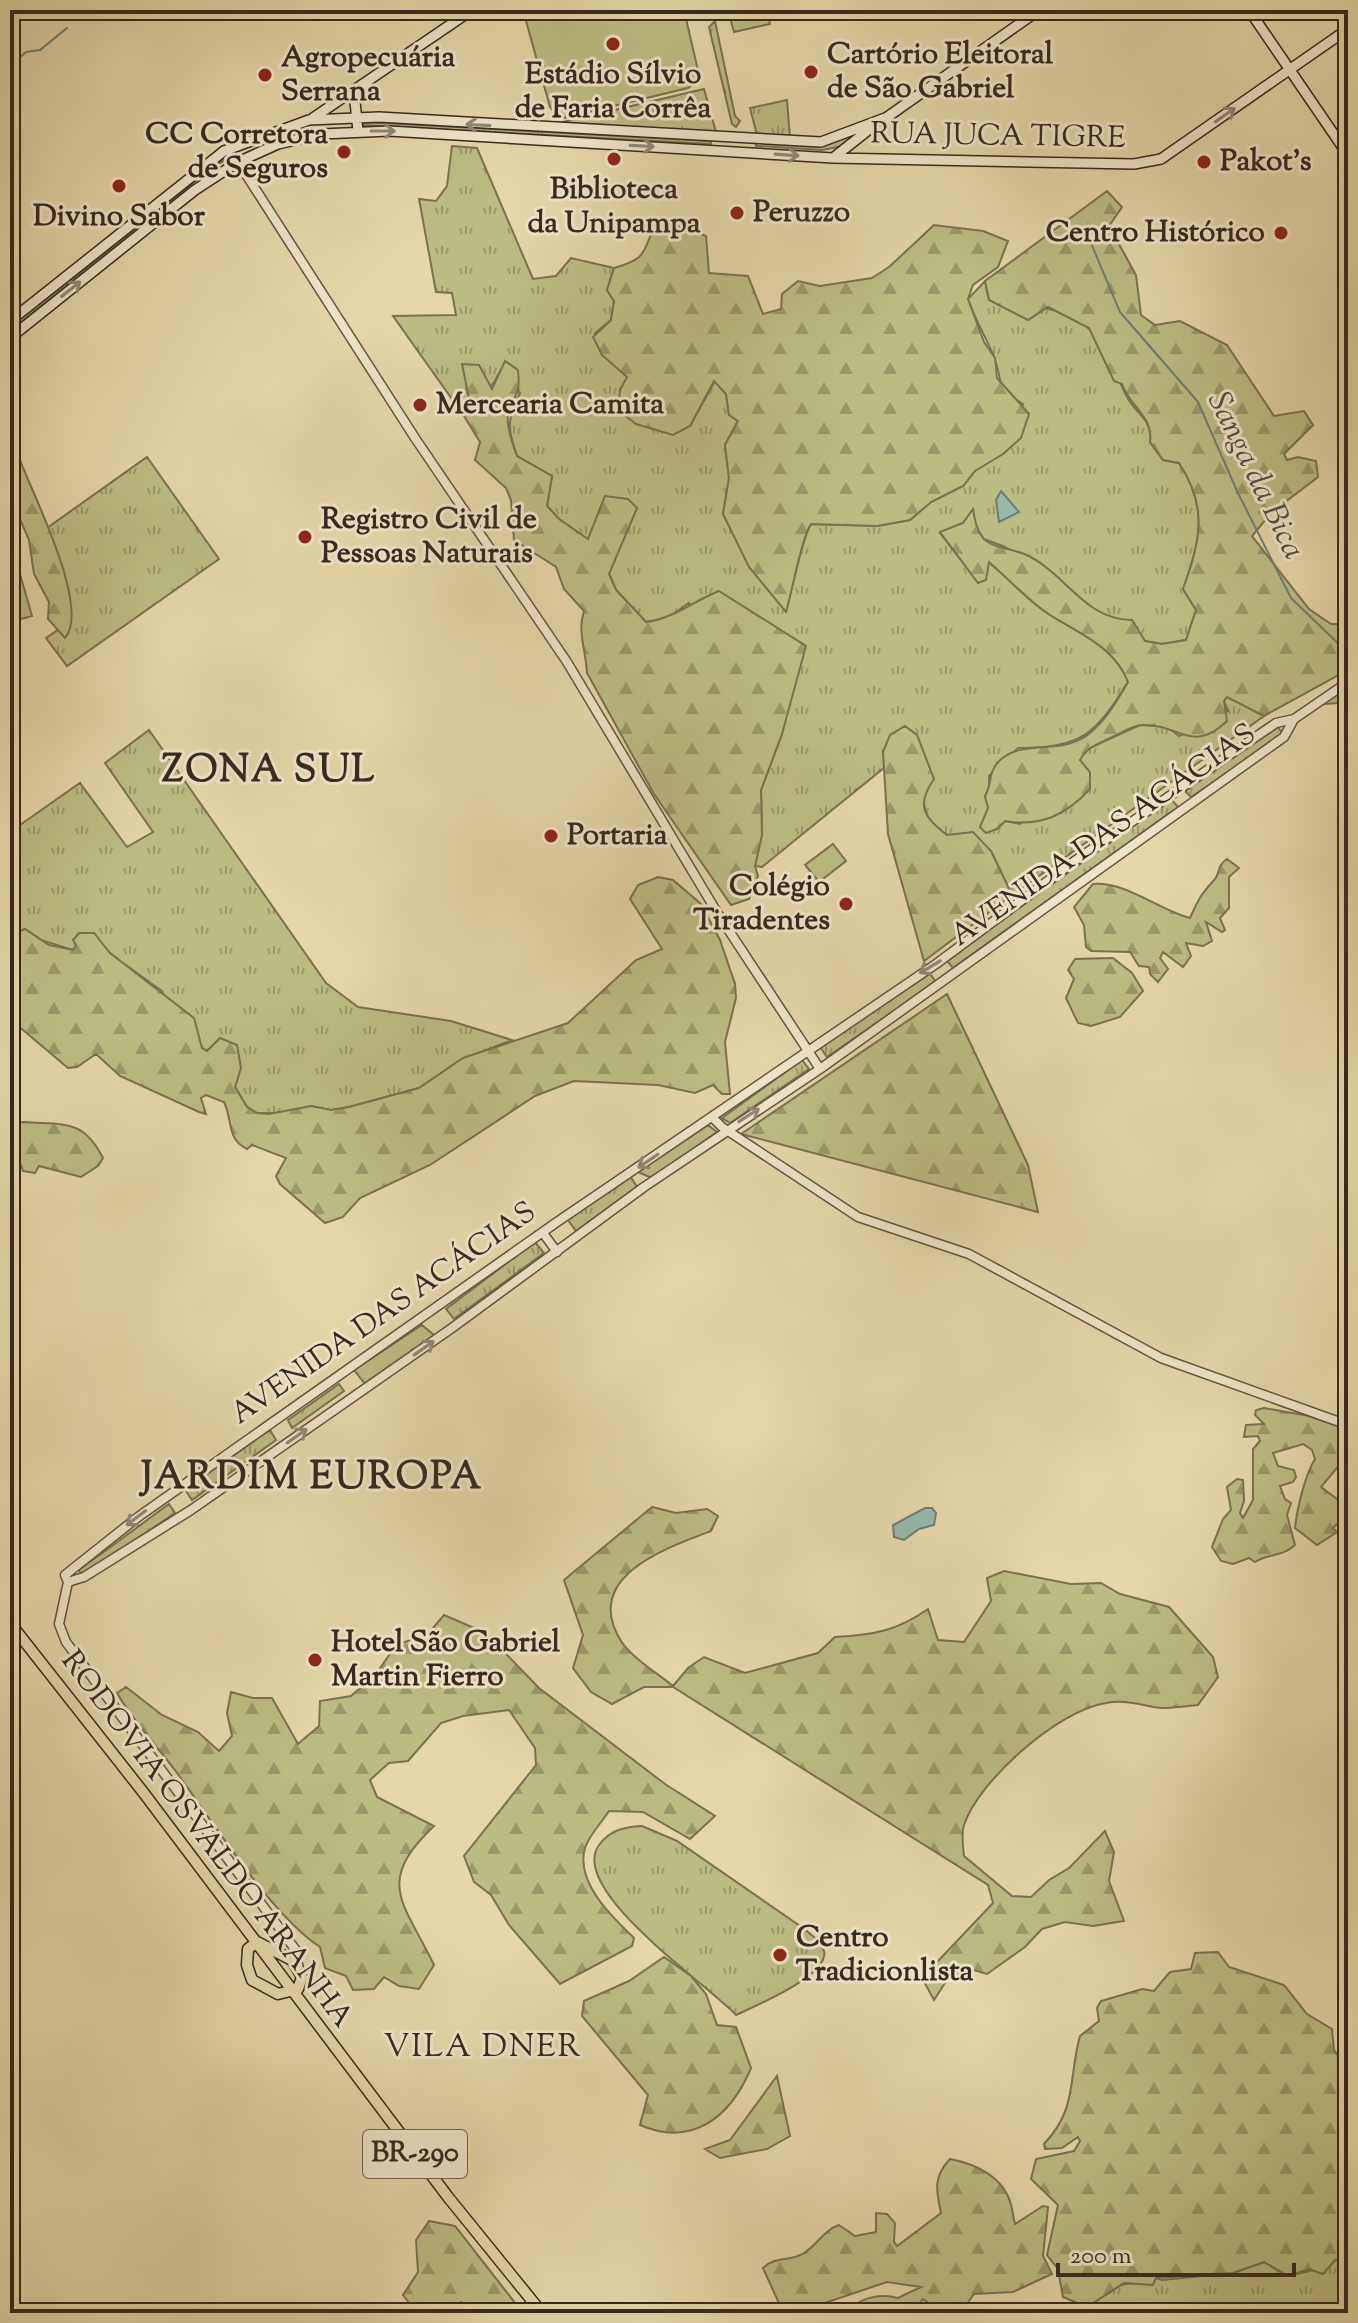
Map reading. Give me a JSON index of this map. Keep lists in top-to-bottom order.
{
  "streets": {
    "highway": ["RODOVIA OSVALDO ARANHA", "BR-290"],
    "main road": ["RUA JUCA TIGRE"],
    "street": ["AVENIDA DAS ACÁCIAS"]
  },
  "districts": ["ZONA SUL", "JARDIM EUROPA", "VILA DNER"],
  "water": ["Sanga da Bica"],
  "places": [
    "Estádio Sílvio de Faria Corrêa",
    "Cartório Eleitoral de São Gabriel",
    "Agropecuária Serrana",
    "CC Corretora de Seguros",
    "Biblioteca da Unipampa",
    "Pakot's",
    "Divino Sabor",
    "Peruzzo",
    "Centro Histórico",
    "Mercearia Camita",
    "Registro Civil de Pessoas Naturais",
    "Portaria",
    "Colégio Tiradentes",
    "Hotel São Gabriel Martin Fierro",
    "Centro Tradicionlista"
  ],
  "scale_bar": "200 m"
}
